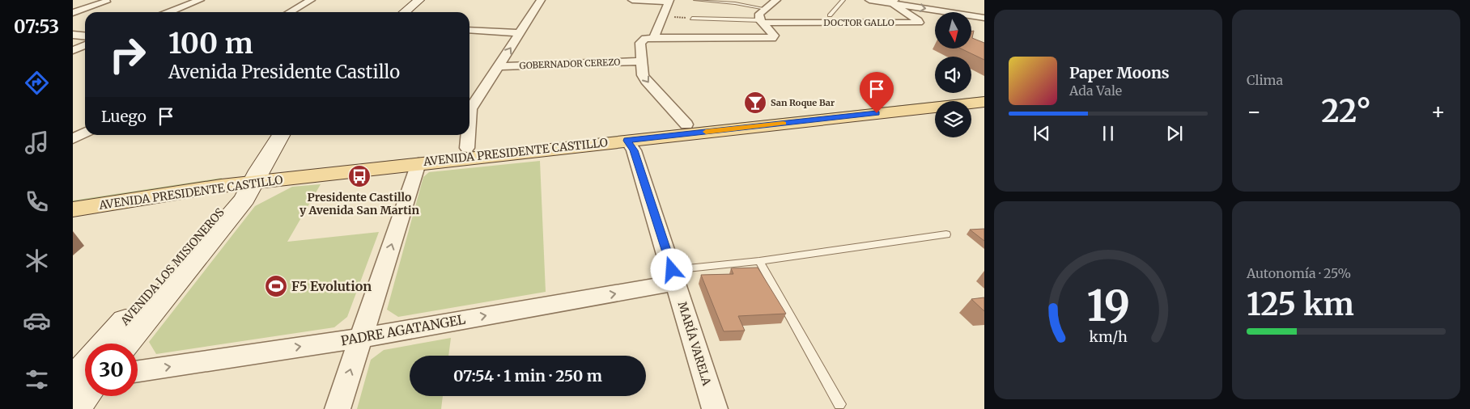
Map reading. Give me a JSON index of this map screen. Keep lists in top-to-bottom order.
{
  "streets": {
    "main road": ["AVENIDA PRESIDENTE CASTILLO", "AVENIDA LOS MISIONEROS"],
    "street": [
      "DOCTOR GALLO",
      "GOBERNADOR CEREZO",
      "PADRE AGATANGEL",
      "MARÍA VARELA"
    ]
  },
  "crossings": [
    ["AVENIDA PRESIDENTE CASTILLO", "AVENIDA LOS MISIONEROS"],
    ["AVENIDA PRESIDENTE CASTILLO", "MARÍA VARELA"],
    ["PADRE AGATANGEL", "MARÍA VARELA"]
  ],
  "one_way": ["PADRE AGATANGEL"],
  "places": {
    "bar": ["San Roque Bar"],
    "bus stop": ["Presidente Castillo y Avenida San Martin"],
    "sports": ["F5 Evolution"]
  },
  "north": "bottom",
  "page": {
    "tabs": "07:53",
    "tile": [
      "Clima",
      ["Autonomía · 25%", "125 km"]
    ],
    "turn": ["100 m", "Avenida Presidente Castillo"],
    "song": ["Paper Moons", "Ada Vale"],
    "heat": ["−", "22°", "+"],
    "then": "Luego",
    "limit": "30",
    "trip": "07:54 · 1 min · 250 m",
    "gauge": ["19", "km/h"]
  }
}
